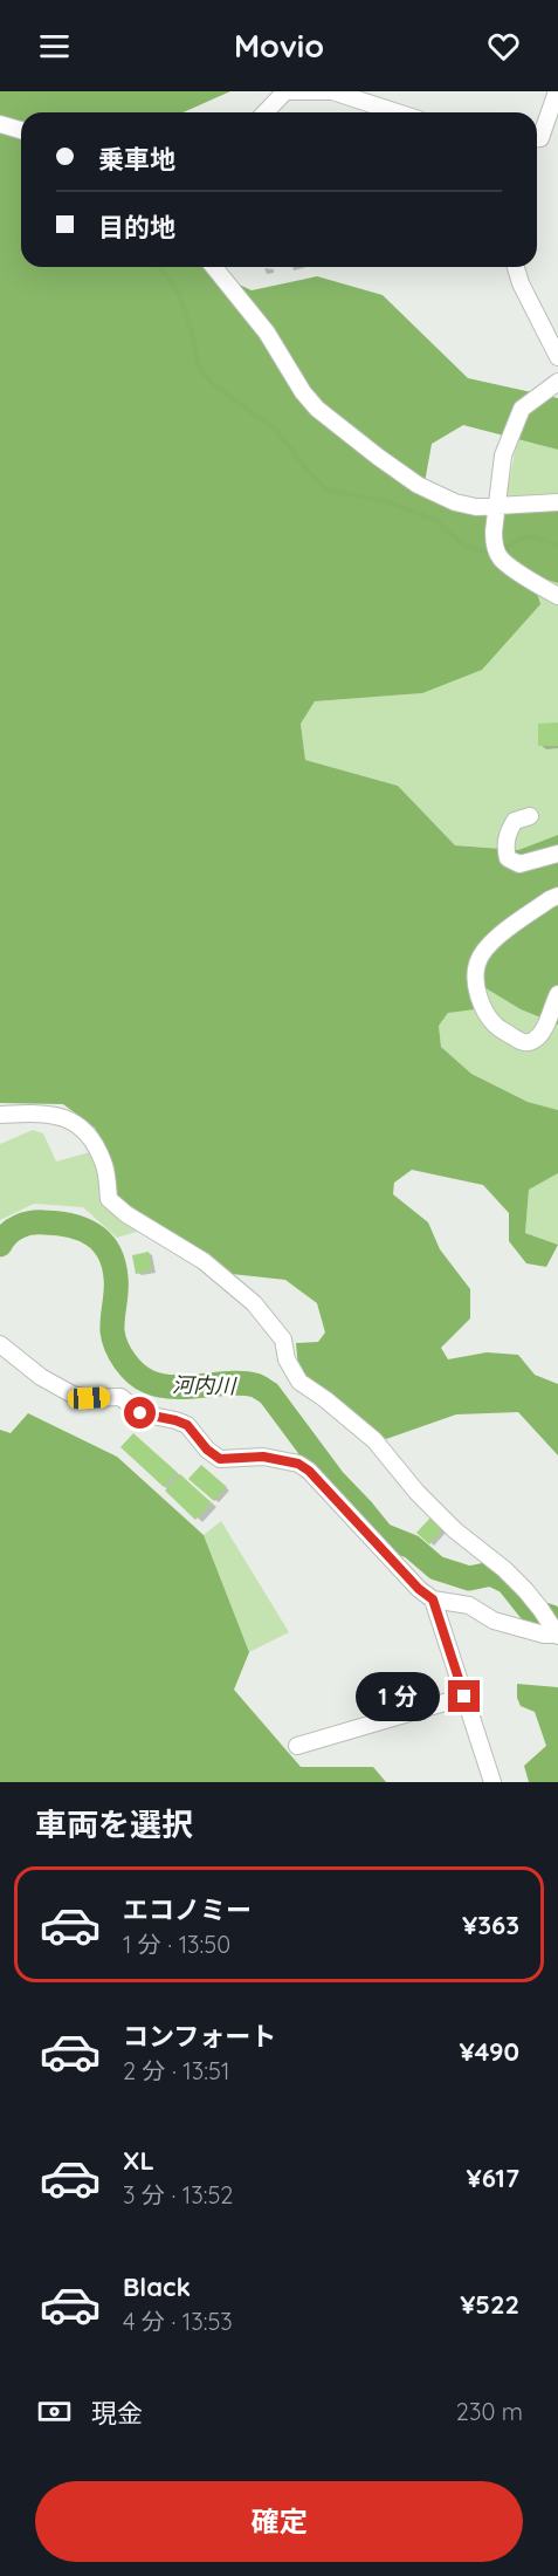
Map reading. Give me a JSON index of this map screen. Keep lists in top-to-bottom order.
{
  "water": ["河内川"],
  "page": {
    "header": "Movio",
    "banner": ["乗車地", "目的地"],
    "bubble": "1 分",
    "heading": "車両を選択",
    "list": [
      {
        "name": "エコノミー",
        "note": "1 分 · 13:50",
        "value": "¥363"
      },
      {
        "name": "コンフォート",
        "note": "2 分 · 13:51",
        "value": "¥490"
      },
      {
        "name": "XL",
        "note": "3 分 · 13:52",
        "value": "¥617"
      },
      {
        "name": "Black",
        "note": "4 分 · 13:53",
        "value": "¥522"
      }
    ],
    "pay": ["現金", "230 m"],
    "buttons": "確定"
  }
}
